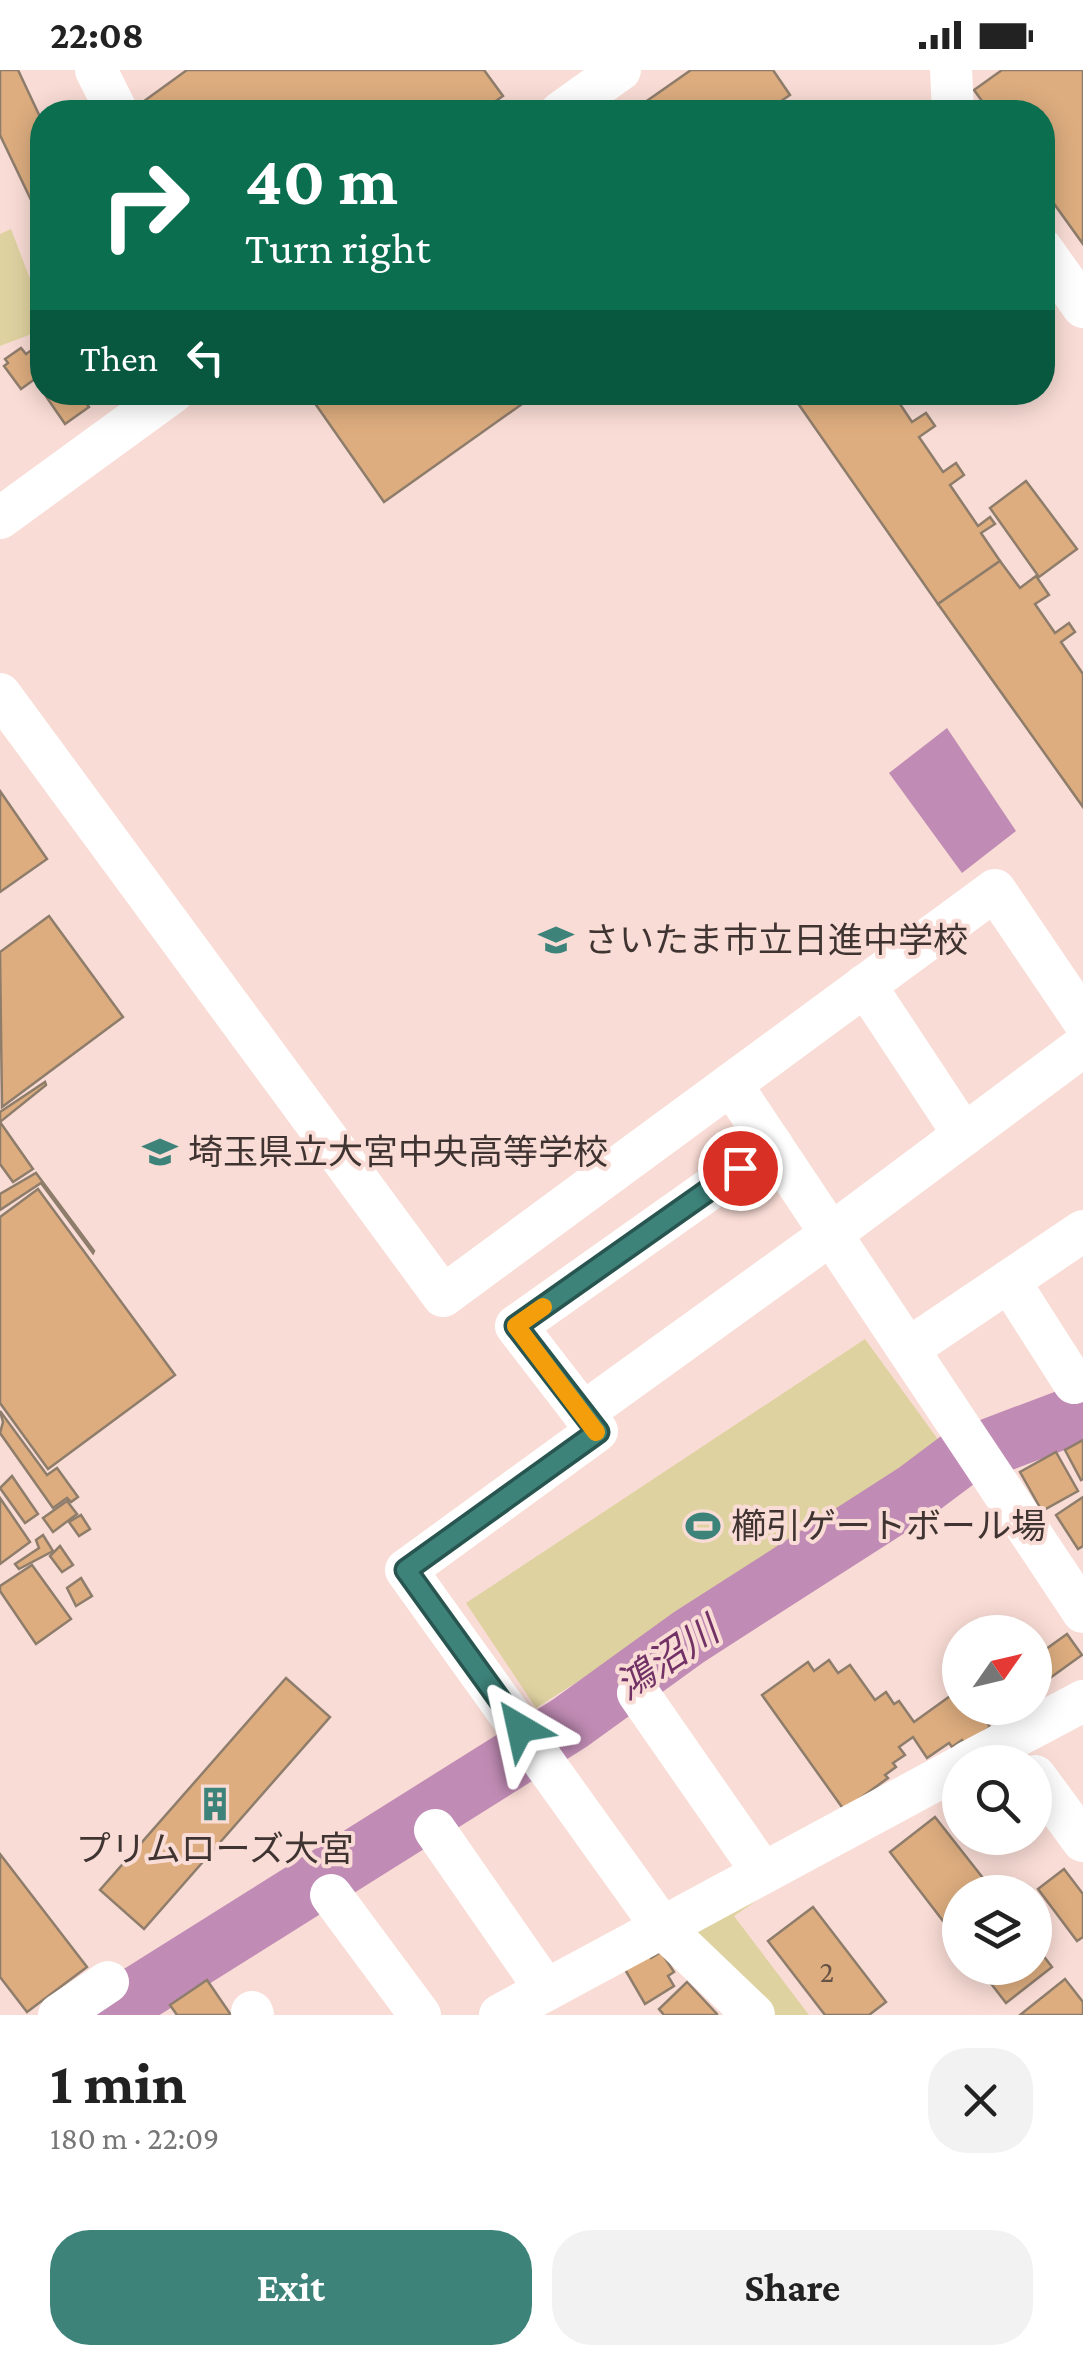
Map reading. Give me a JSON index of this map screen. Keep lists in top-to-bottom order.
{
  "water": ["鴻沼川"],
  "places": {
    "school or university": ["さいたま市立日進中学校", "埼玉県立大宮中央高等学校"],
    "sports": ["櫛引ゲートボール場"],
    "building": ["プリムローズ大宮"]
  },
  "house_numbers": ["2"],
  "north": "top right",
  "page": {
    "status": "22:08",
    "turn": ["40 m", "Turn right"],
    "then": "Then",
    "heading": ["1 min", "180 m · 22:09"],
    "buttons": ["Exit", "Share"]
  }
}
